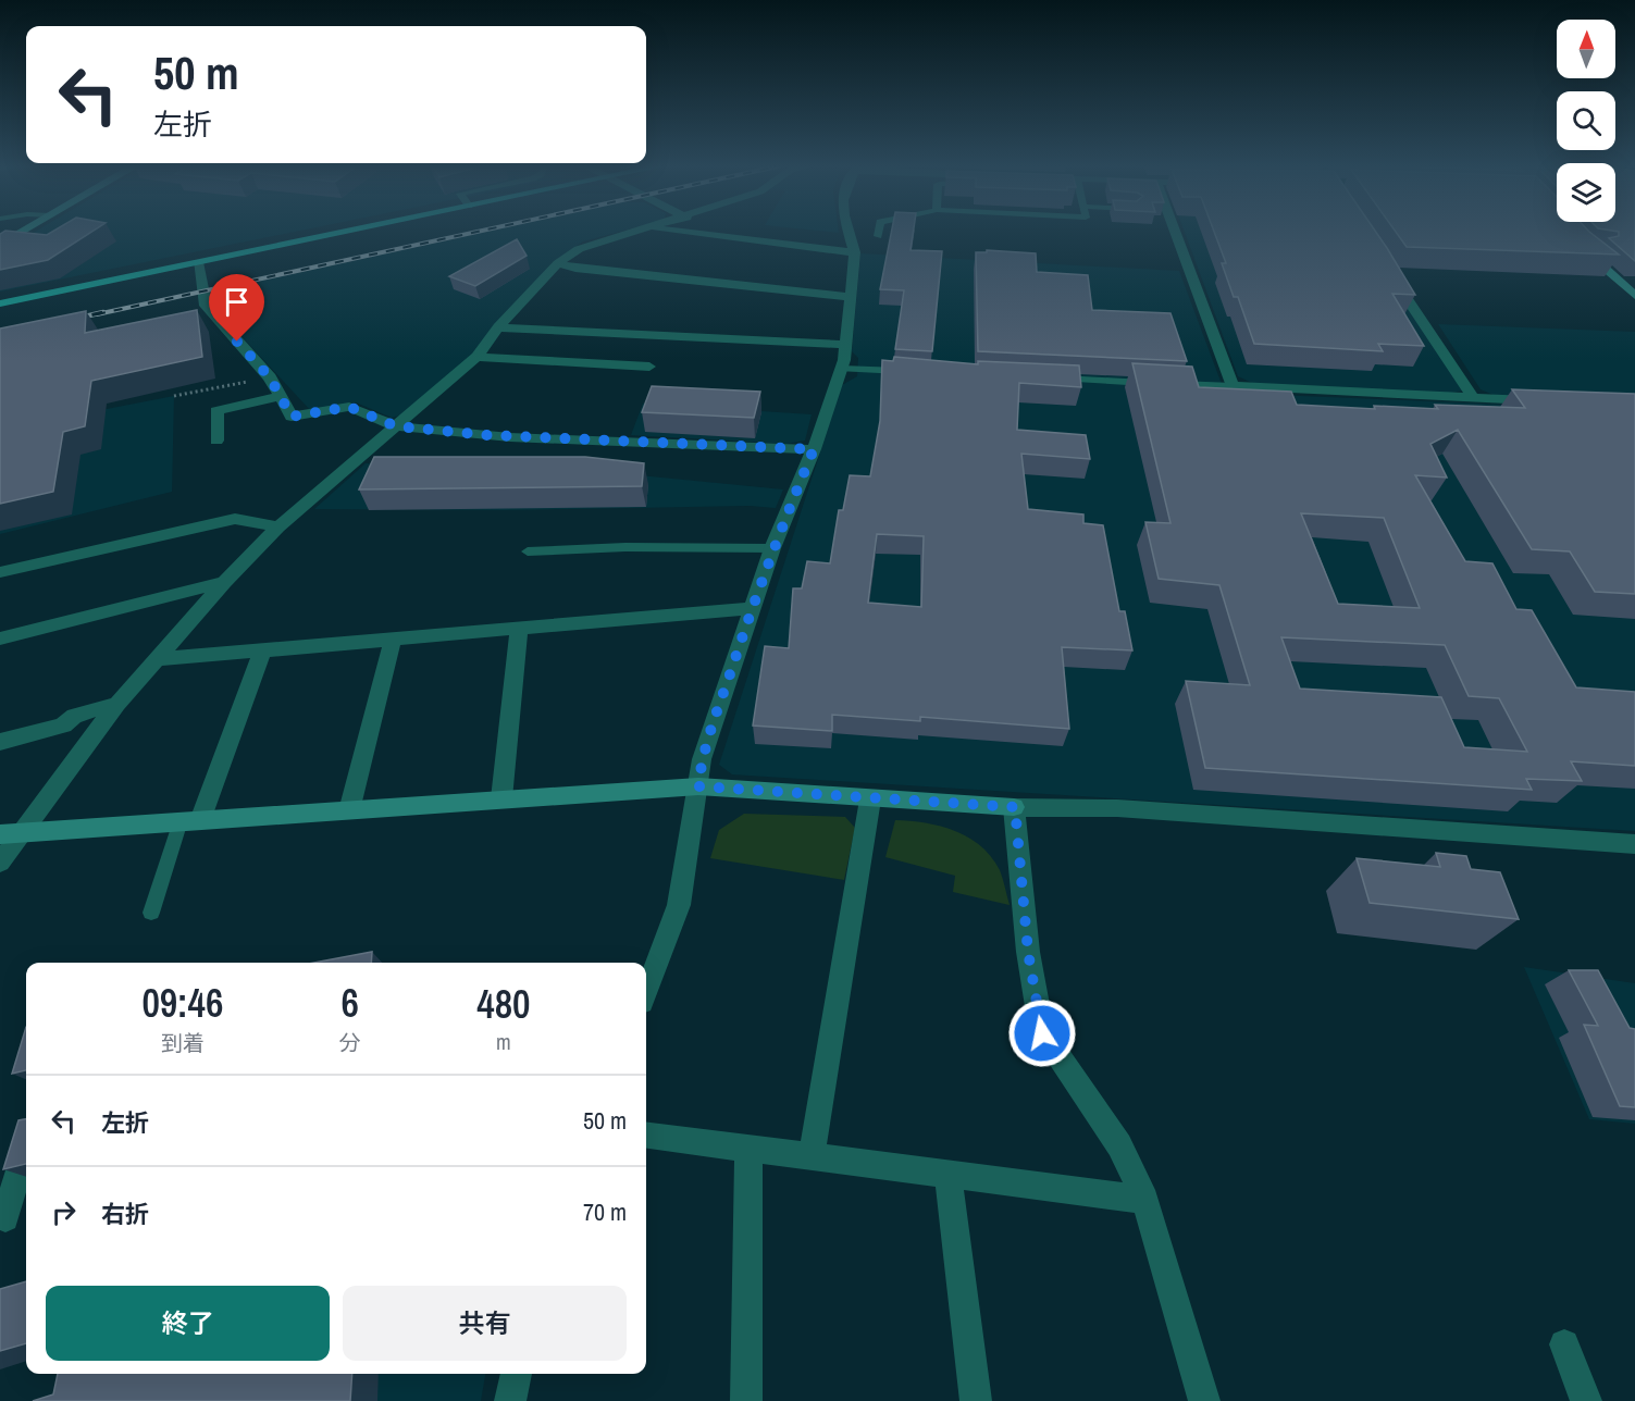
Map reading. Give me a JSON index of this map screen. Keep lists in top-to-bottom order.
{
  "north": "top",
  "page": {
    "turn": ["50 m", "左折"],
    "eta": [
      "09:46",
      "到着",
      "6",
      "分",
      "480",
      "m"
    ],
    "list": [
      {
        "name": "左折",
        "value": "50 m"
      },
      {
        "name": "右折",
        "value": "70 m"
      }
    ],
    "buttons": ["終了", "共有"]
  }
}
